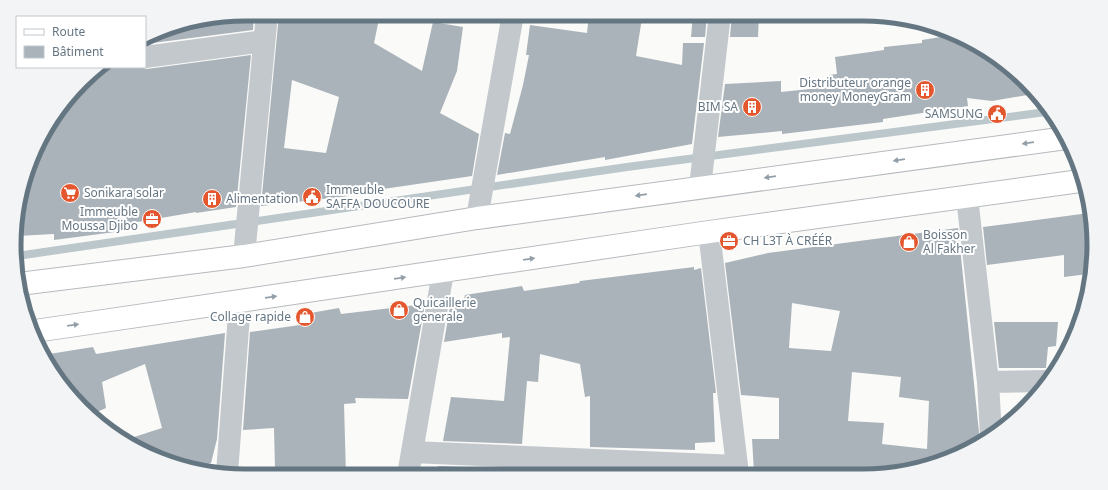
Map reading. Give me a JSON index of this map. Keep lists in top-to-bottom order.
{
  "places": {
    "building": ["Distributeur orange money MoneyGram", "BIM SA", "Alimentation"],
    "public building": ["SAMSUNG", "Immeuble SAFFA DOUCOURE"],
    "supermarket": ["Sonikara solar"],
    "office": ["Immeuble Moussa Djibo", "CH L3T À CRÉÉR"],
    "shop": ["Boisson Al Fakher", "Quicaillerie generale", "Collage rapide"]
  },
  "legend": ["Route", "Bâtiment"]
}
